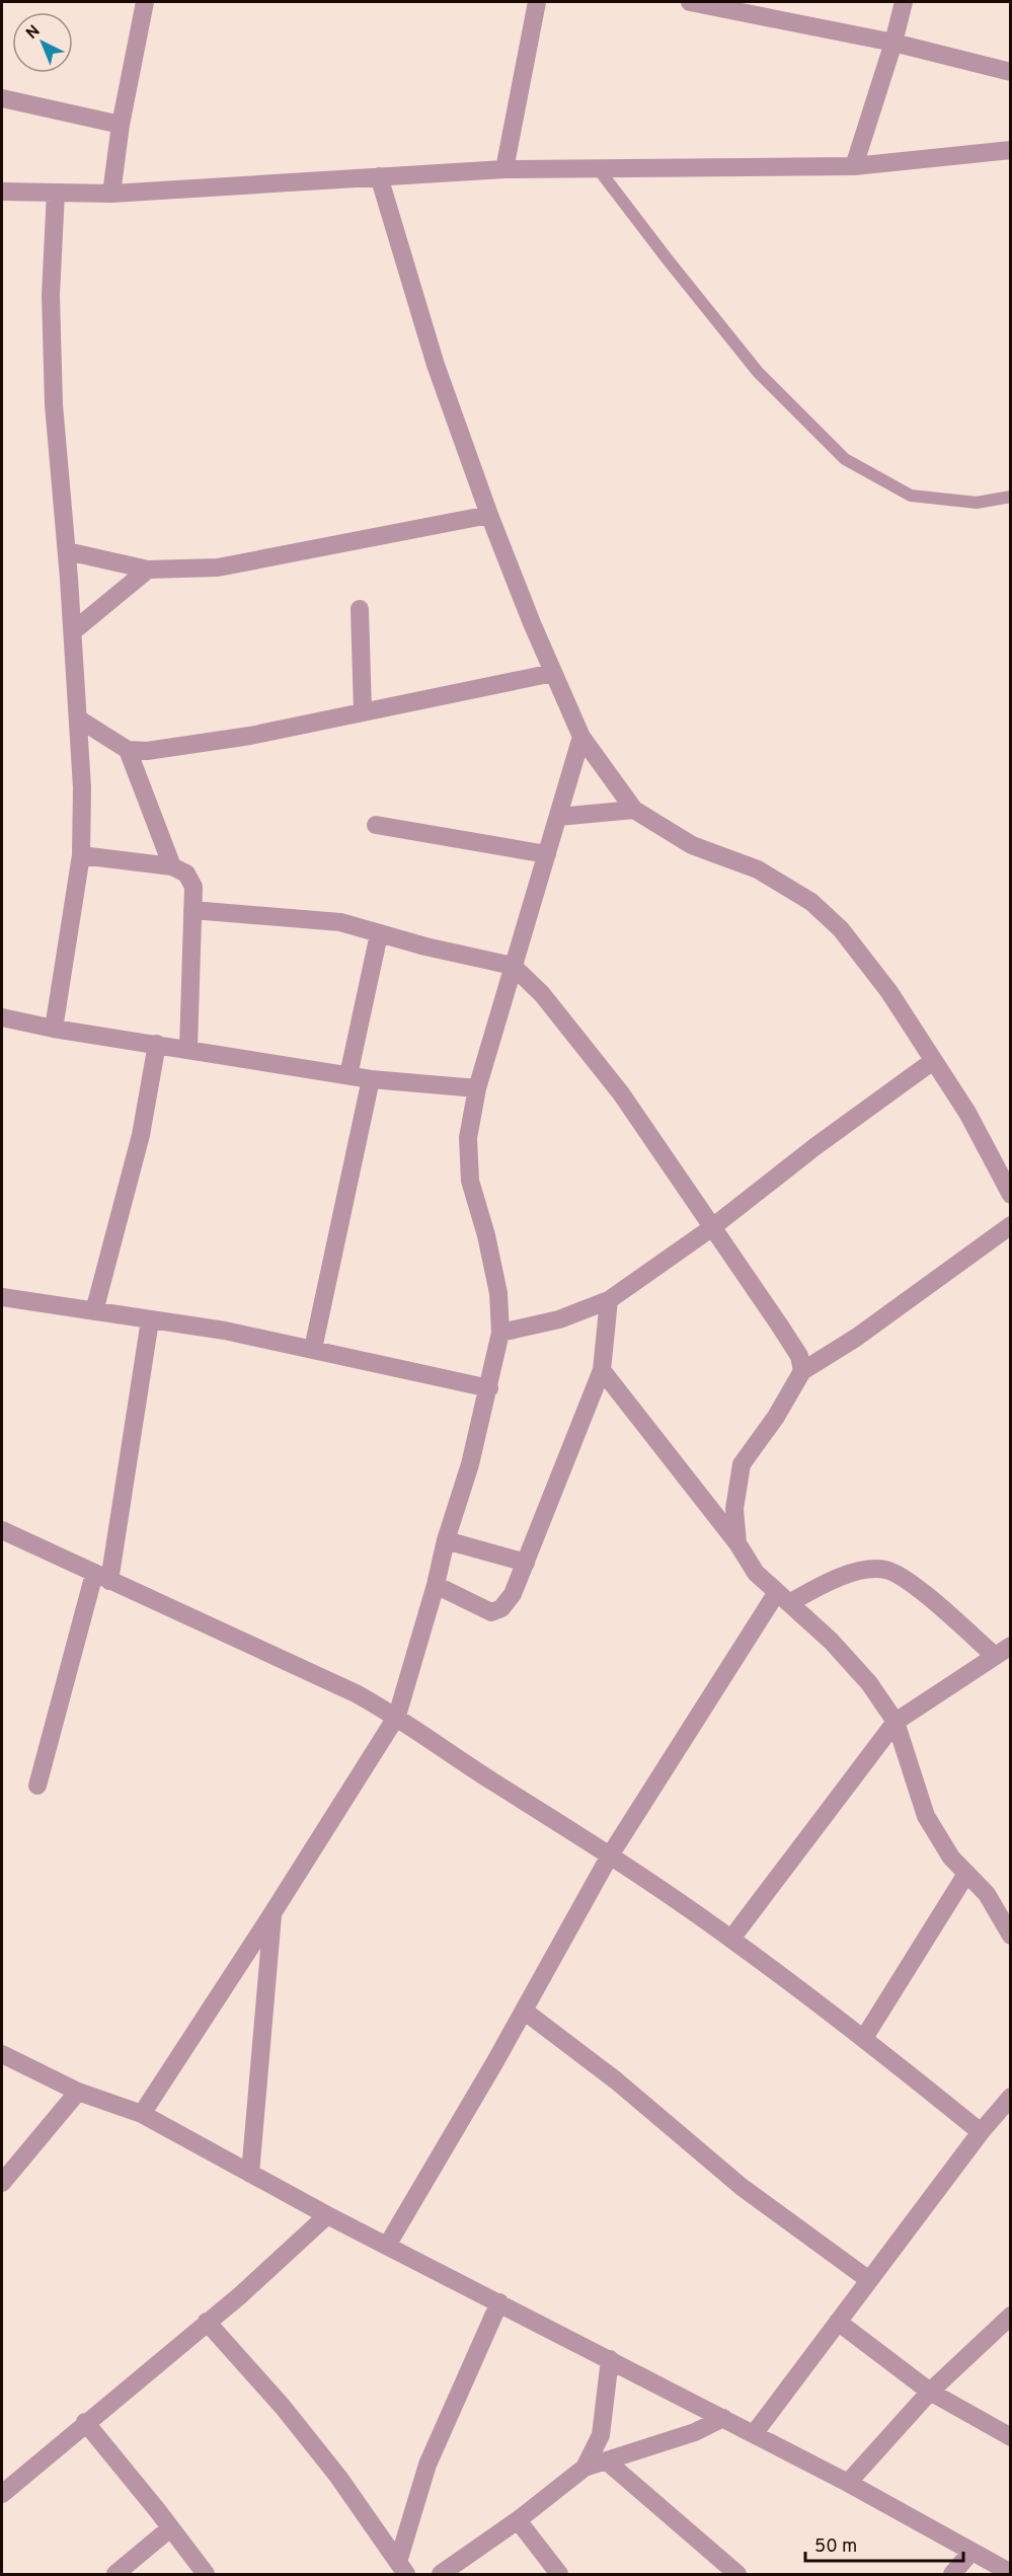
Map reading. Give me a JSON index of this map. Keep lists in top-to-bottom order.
{
  "scale_bar": "50 m",
  "north": "top left"
}
